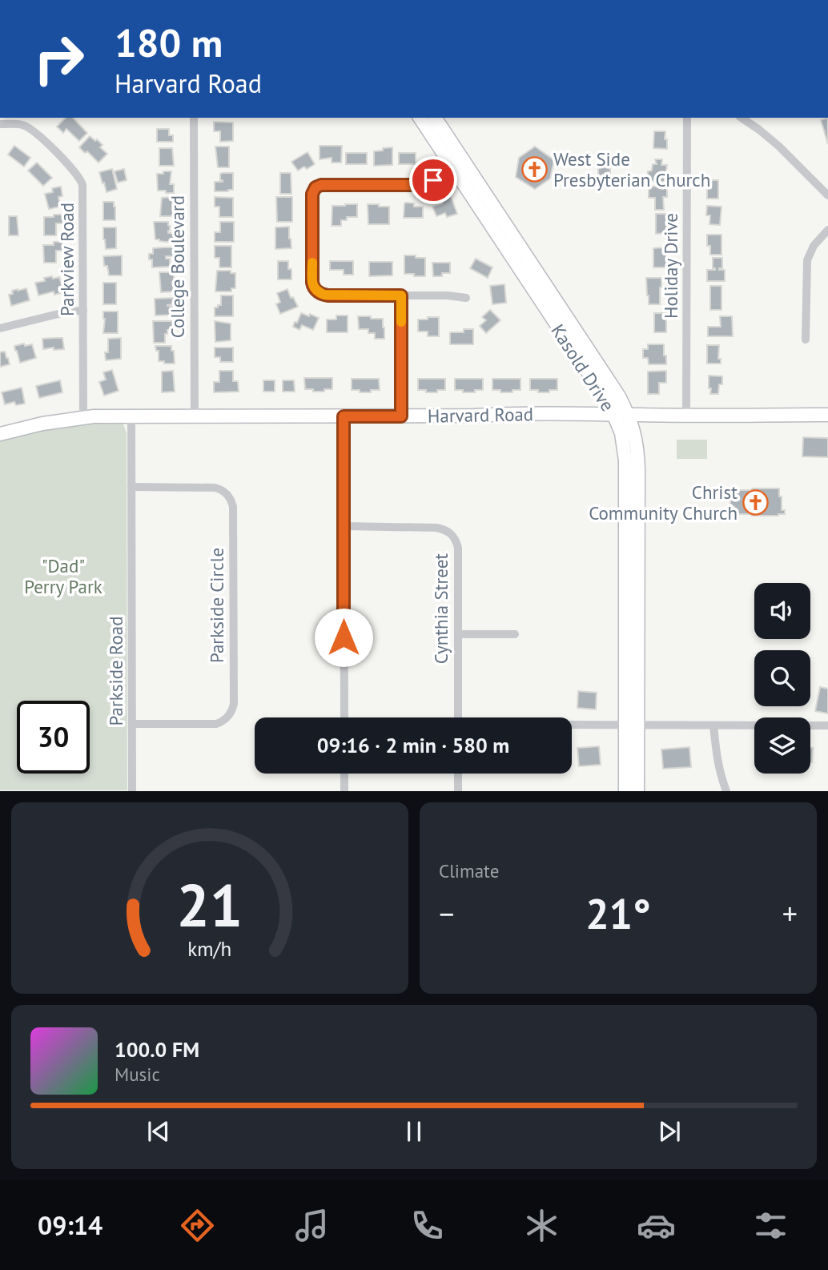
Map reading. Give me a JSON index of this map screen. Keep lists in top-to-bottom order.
{
  "streets": {
    "main road": ["Kasold Drive", "Harvard Road"],
    "street": [
      "Parkview Road",
      "Holiday Drive",
      "College Boulevard",
      "Parkside Circle",
      "Cynthia Street",
      "Parkside Road"
    ]
  },
  "crossings": [
    ["Parkview Road", "Harvard Road"],
    ["Holiday Drive", "Harvard Road"],
    ["College Boulevard", "Harvard Road"],
    ["Kasold Drive", "Harvard Road"],
    ["Harvard Road", "Parkside Road"],
    ["Parkside Circle", "Parkside Road"]
  ],
  "parks": ["\"Dad\" Perry Park"],
  "places": {
    "church": ["West Side Presbyterian Church", "Christ Community Church"]
  },
  "page": {
    "turn": ["180 m", "Harvard Road"],
    "limit": "30",
    "trip": "09:16 · 2 min · 580 m",
    "tile": "Climate",
    "heat": ["−", "21°", "+"],
    "song": ["100.0 FM", "Music"],
    "tabs": "09:14",
    "gauge": ["21", "km/h"]
  }
}
